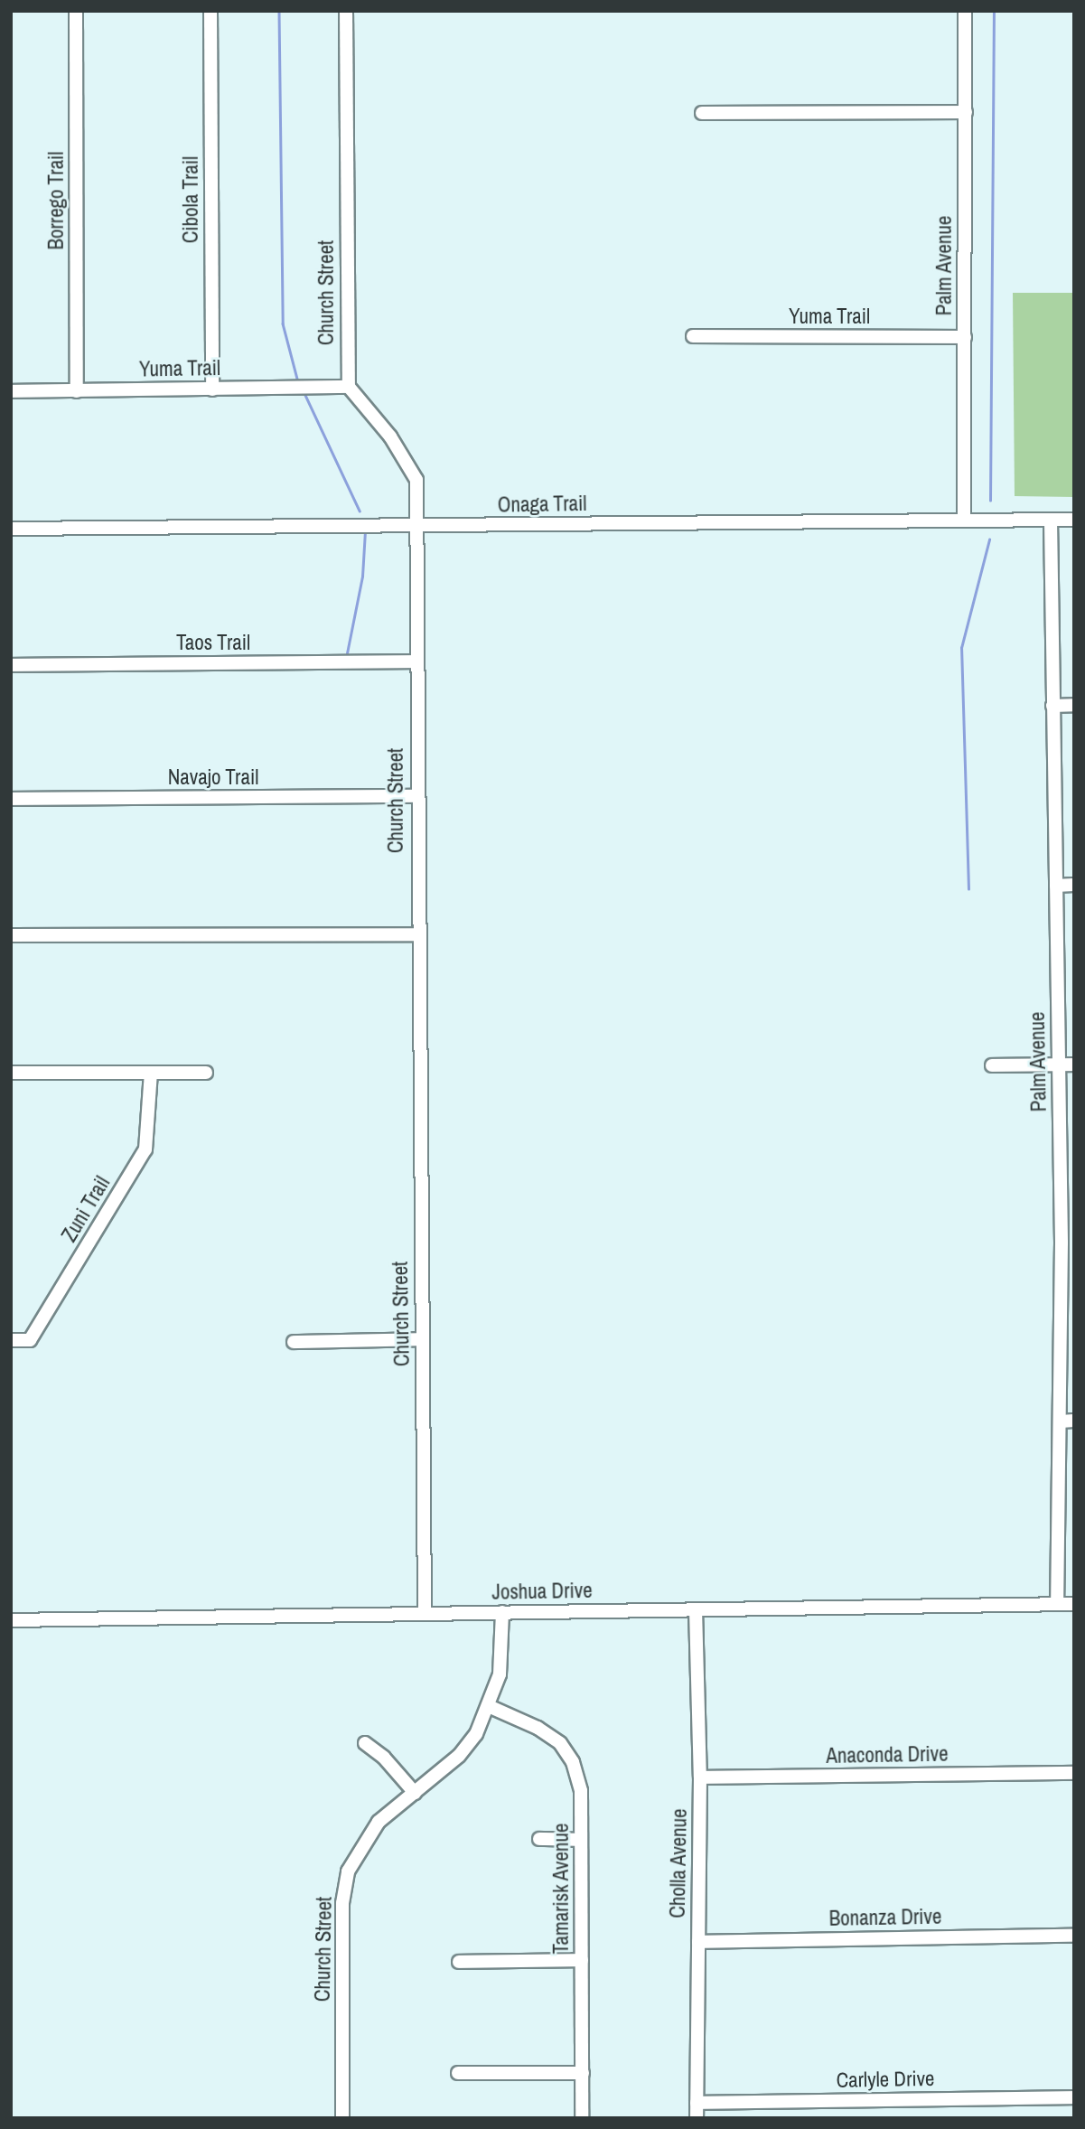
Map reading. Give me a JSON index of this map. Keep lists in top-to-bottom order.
{
  "streets": {
    "street": [
      "Cibola Trail",
      "Borrego Trail",
      "Palm Avenue",
      "Church Street",
      "Yuma Trail",
      "Onaga Trail",
      "Taos Trail",
      "Navajo Trail",
      "Zuni Trail",
      "Joshua Drive",
      "Anaconda Drive",
      "Cholla Avenue",
      "Tamarisk Avenue",
      "Bonanza Drive",
      "Carlyle Drive"
    ]
  },
  "crossings": [
    ["Cibola Trail", "Yuma Trail"],
    ["Borrego Trail", "Yuma Trail"],
    ["Palm Avenue", "Yuma Trail"],
    ["Palm Avenue", "Onaga Trail"],
    ["Palm Avenue", "Joshua Drive"],
    ["Church Street", "Yuma Trail"],
    ["Church Street", "Onaga Trail"],
    ["Church Street", "Taos Trail"],
    ["Church Street", "Navajo Trail"],
    ["Church Street", "Joshua Drive"],
    ["Church Street", "Tamarisk Avenue"],
    ["Joshua Drive", "Cholla Avenue"],
    ["Anaconda Drive", "Cholla Avenue"],
    ["Cholla Avenue", "Bonanza Drive"],
    ["Cholla Avenue", "Carlyle Drive"]
  ]
}
